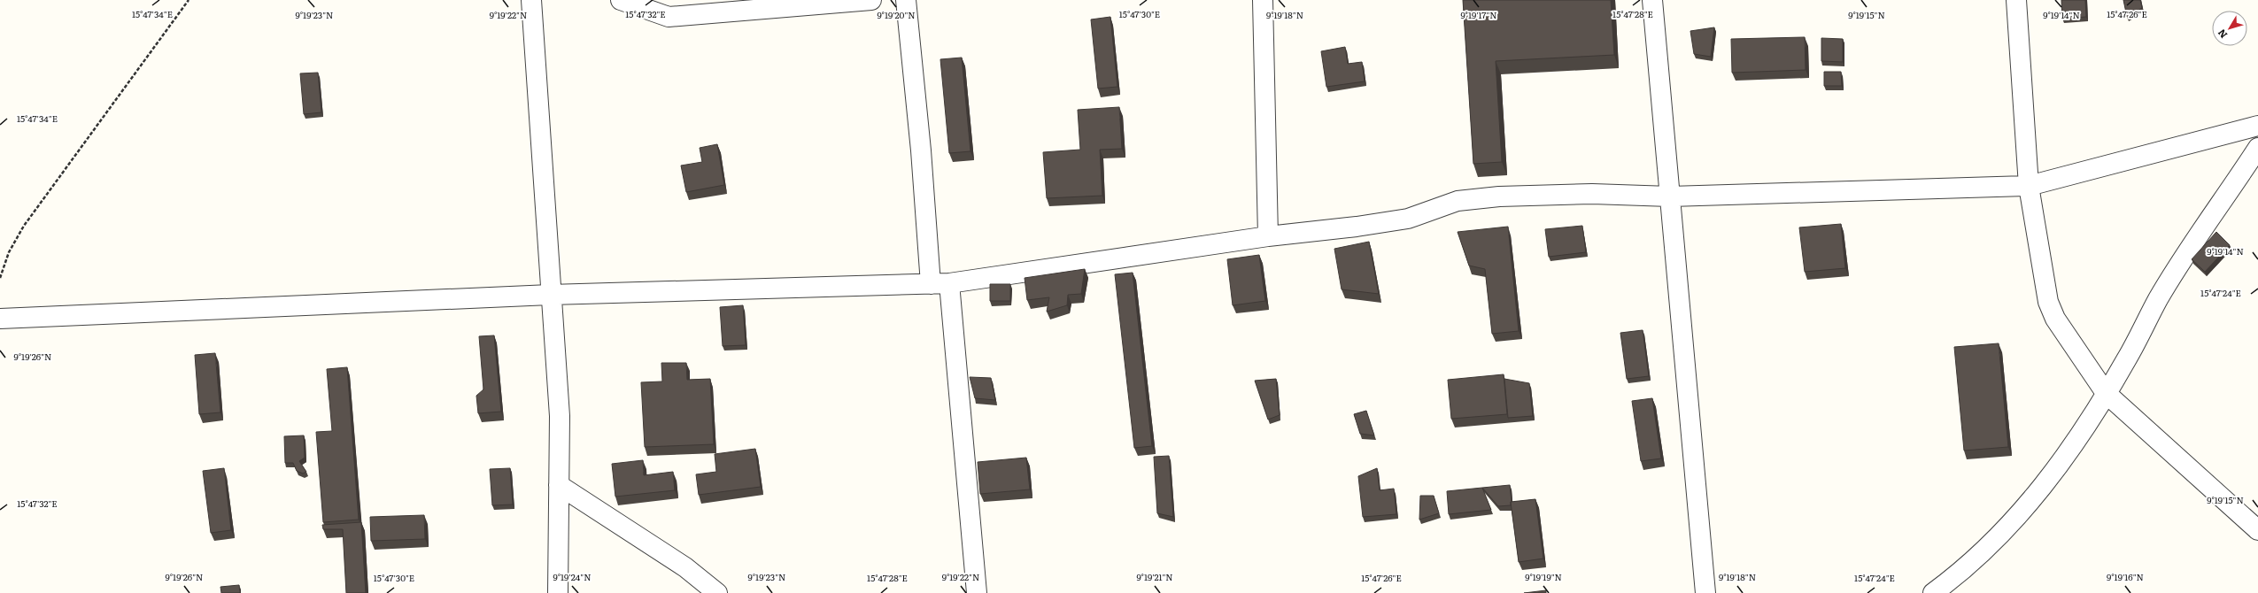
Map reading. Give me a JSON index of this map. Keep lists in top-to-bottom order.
{
  "north": "bottom left",
  "coordinates": [
    "15°47'34\"E",
    "15°47'32\"E",
    "15°47'26\"E",
    "15°47'30\"E",
    "15°47'28\"E",
    "9°19'14\"N",
    "9°19'23\"N",
    "9°19'22\"N",
    "9°19'20\"N",
    "9°19'18\"N",
    "9°19'17\"N",
    "9°19'15\"N",
    "15°47'24\"E",
    "9°19'26\"N",
    "9°19'24\"N",
    "9°19'21\"N",
    "9°19'19\"N",
    "9°19'16\"N"
  ]
}
